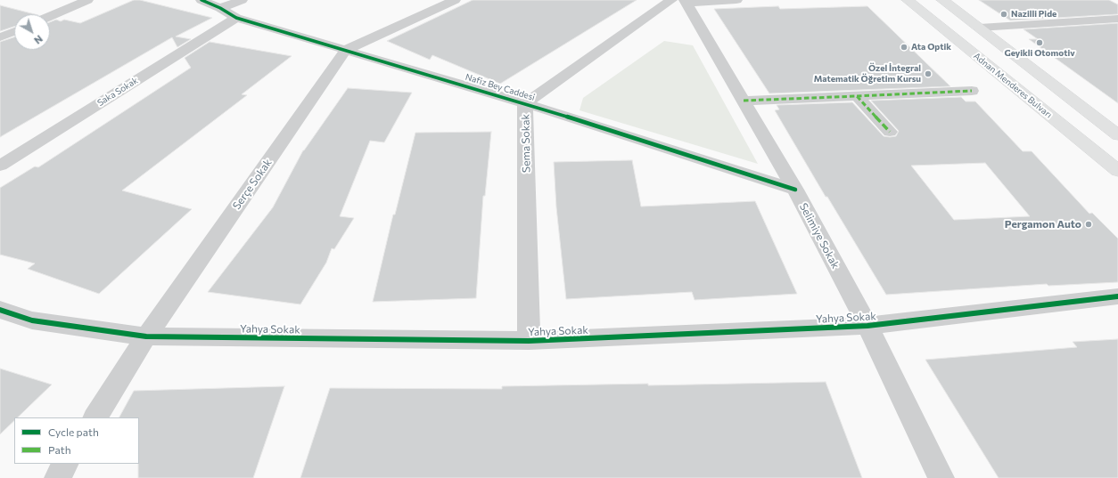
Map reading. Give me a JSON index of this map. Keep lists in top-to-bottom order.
{
  "streets": {
    "main road": ["Adnan Menderes Bulvarı"],
    "street": [
      "Nafiz Bey Caddesi",
      "Saka Sokak",
      "Sema Sokak",
      "Serçe Sokak",
      "Selimiye Sokak",
      "Yahya Sokak"
    ]
  },
  "crossings": [
    ["Nafiz Bey Caddesi", "Saka Sokak"],
    ["Nafiz Bey Caddesi", "Sema Sokak"],
    ["Nafiz Bey Caddesi", "Serçe Sokak"],
    ["Nafiz Bey Caddesi", "Selimiye Sokak"],
    ["Sema Sokak", "Selimiye Sokak"],
    ["Sema Sokak", "Yahya Sokak"],
    ["Serçe Sokak", "Yahya Sokak"],
    ["Selimiye Sokak", "Yahya Sokak"]
  ],
  "places": [
    "Nazilli Pide",
    "Geyikli Otomotiv",
    "Ata Optik",
    "Özel İntegral Matematik Öğretim Kursu",
    "Pergamon Auto"
  ],
  "legend": ["Cycle path", "Path"],
  "north": "bottom right"
}
